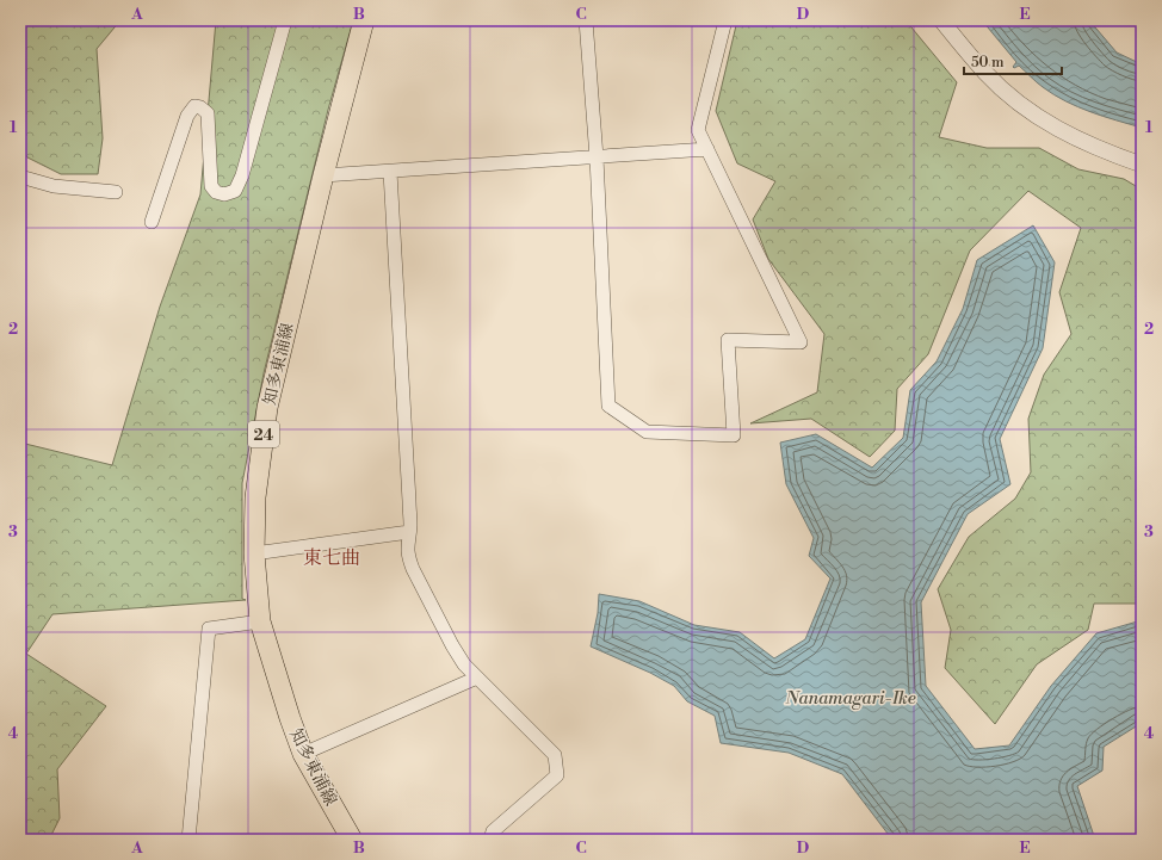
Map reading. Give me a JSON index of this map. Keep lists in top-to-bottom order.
{
  "streets": {
    "main road": ["知多東浦線", "24"]
  },
  "districts": ["東七曲"],
  "water": ["Nanamagari-Ike"],
  "scale_bar": "50 m",
  "grid": {
    "columns": [
      "A",
      "B",
      "C",
      "D",
      "E"
    ],
    "rows": [
      "1",
      "2",
      "3",
      "4"
    ]
  }
}
